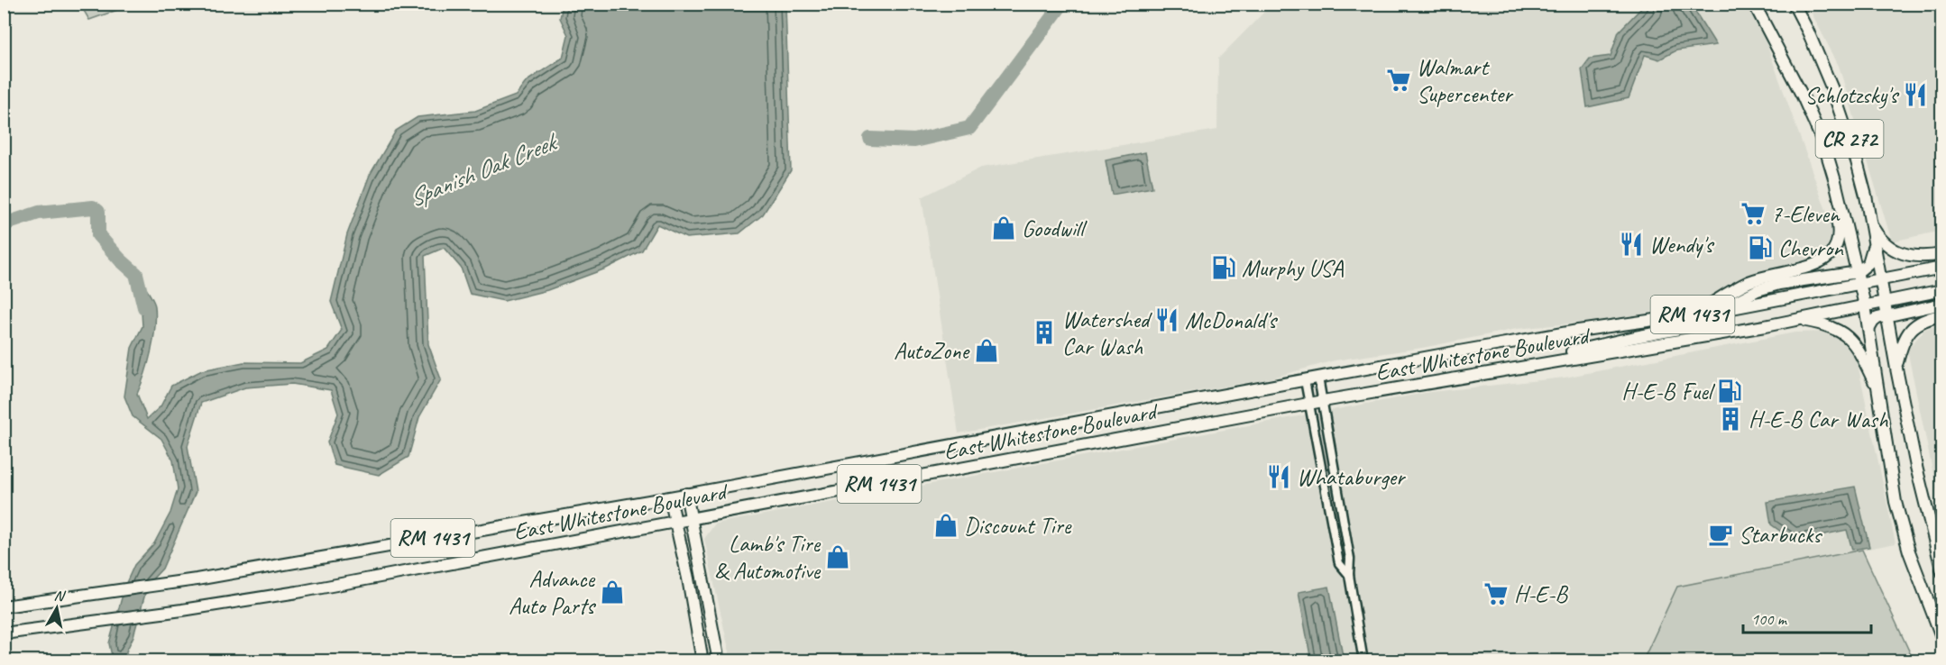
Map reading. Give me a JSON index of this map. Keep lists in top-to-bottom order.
{
  "streets": {
    "main road": ["CR 272", "RM 1431", "East Whitestone Boulevard"]
  },
  "crossings": [
    ["CR 272", "East Whitestone Boulevard"]
  ],
  "water": ["Spanish Oak Creek"],
  "places": {
    "supermarket": ["Walmart Supercenter", "7-Eleven", "H-E-B"],
    "restaurant": [
      "Schlotzsky's",
      "Wendy's",
      "McDonald's",
      "Whataburger"
    ],
    "shop": [
      "Goodwill",
      "AutoZone",
      "Discount Tire",
      "Lamb's Tire & Automotive",
      "Advance Auto Parts"
    ],
    "fuel station": ["Chevron", "Murphy USA", "H-E-B Fuel"],
    "building": ["Watershed Car Wash", "H-E-B Car Wash"],
    "cafe": ["Starbucks"]
  },
  "scale_bar": "100 m",
  "north": "top"
}
